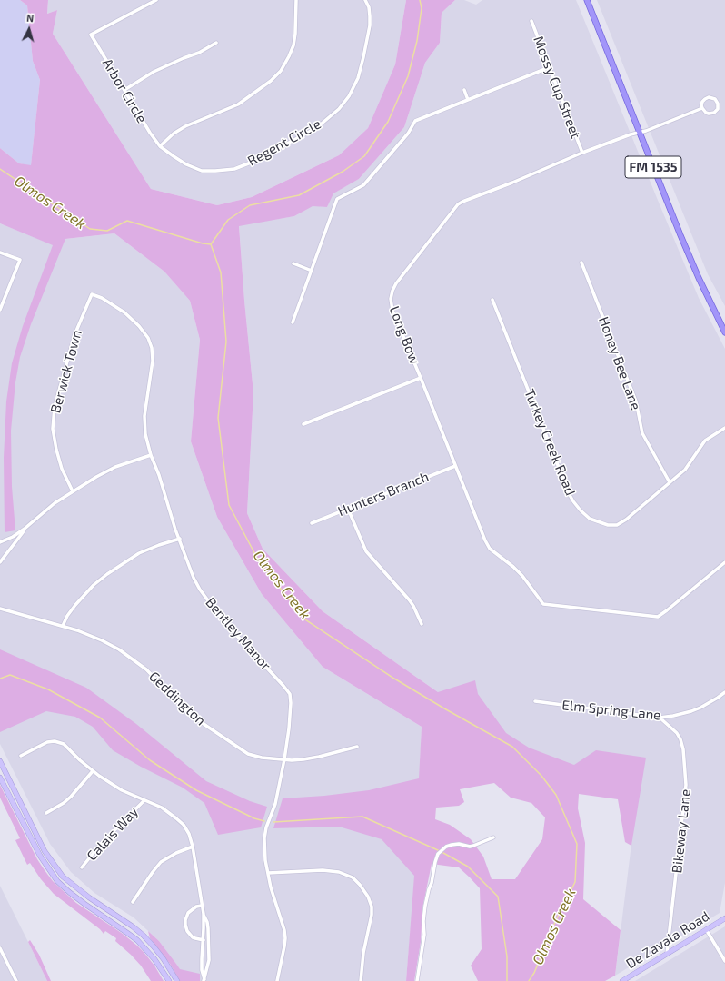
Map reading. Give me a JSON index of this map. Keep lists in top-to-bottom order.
{
  "streets": {
    "main road": ["FM 1535", "De Zavala Road"],
    "street": [
      "Mossy Cup Street",
      "Arbor Circle",
      "Regent Circle",
      "Long Bow",
      "Honey Bee Lane",
      "Berwick Town",
      "Turkey Creek Road",
      "Hunters Branch",
      "Bentley Manor",
      "Geddington",
      "Elm Spring Lane",
      "Bikeway Lane",
      "Calais Way"
    ]
  },
  "crossings": [
    ["Mossy Cup Street", "Long Bow"],
    ["Arbor Circle", "Regent Circle"],
    ["FM 1535", "Long Bow"],
    ["Long Bow", "Hunters Branch"],
    ["Honey Bee Lane", "Turkey Creek Road"],
    ["Berwick Town", "Bentley Manor"],
    ["Bentley Manor", "Geddington"],
    ["Elm Spring Lane", "Bikeway Lane"],
    ["Bikeway Lane", "De Zavala Road"]
  ],
  "water": ["Olmos Creek"],
  "north": "top"
}
